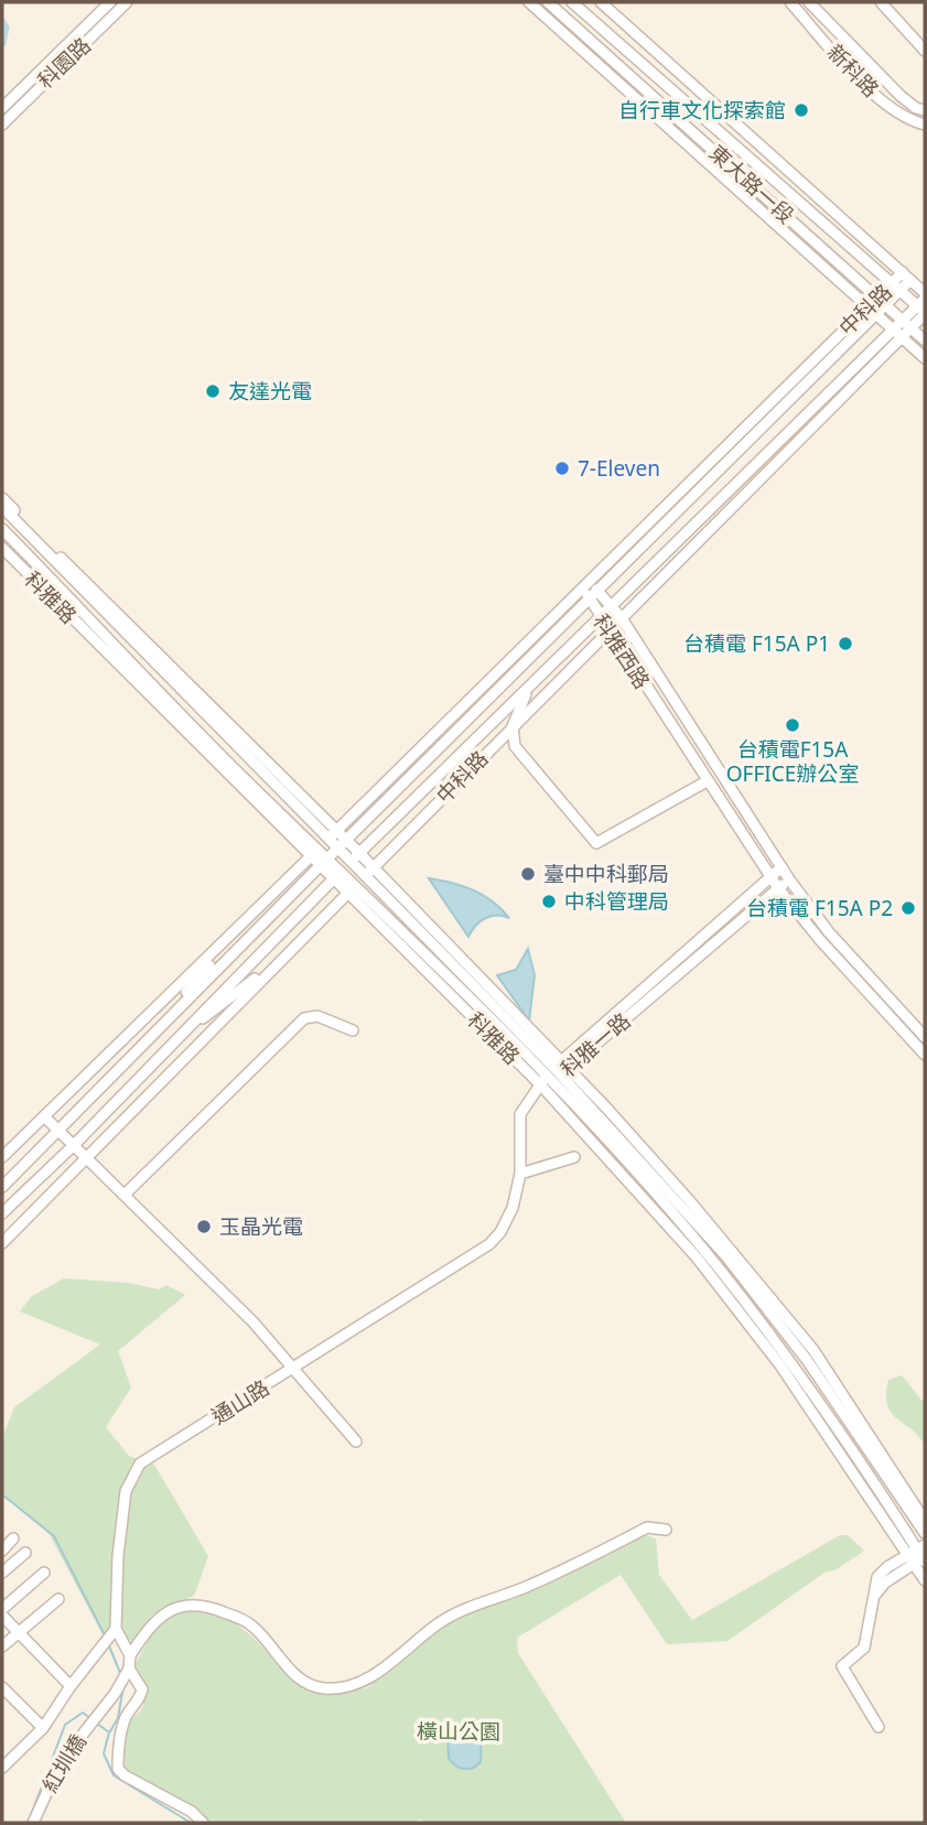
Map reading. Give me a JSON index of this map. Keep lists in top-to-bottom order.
{
  "streets": {
    "street": [
      "科園路",
      "新科路",
      "東大路一段",
      "中科路",
      "科雅路",
      "科雅西路",
      "科雅一路",
      "通山路",
      "紅圳橋"
    ]
  },
  "crossings": [
    ["東大路一段", "中科路"],
    ["中科路", "科雅路"],
    ["中科路", "科雅西路"],
    ["科雅路", "科雅一路"],
    ["科雅路", "通山路"],
    ["科雅西路", "科雅一路"],
    ["科雅一路", "通山路"]
  ],
  "parks": ["橫山公園"],
  "places": [
    "自行車文化探索館",
    "友達光電",
    "7-Eleven",
    "台積電 F15A P1",
    "台積電F15A OFFICE辦公室",
    "臺中中科郵局",
    "中科管理局",
    "台積電 F15A P2",
    "玉晶光電"
  ]
}
